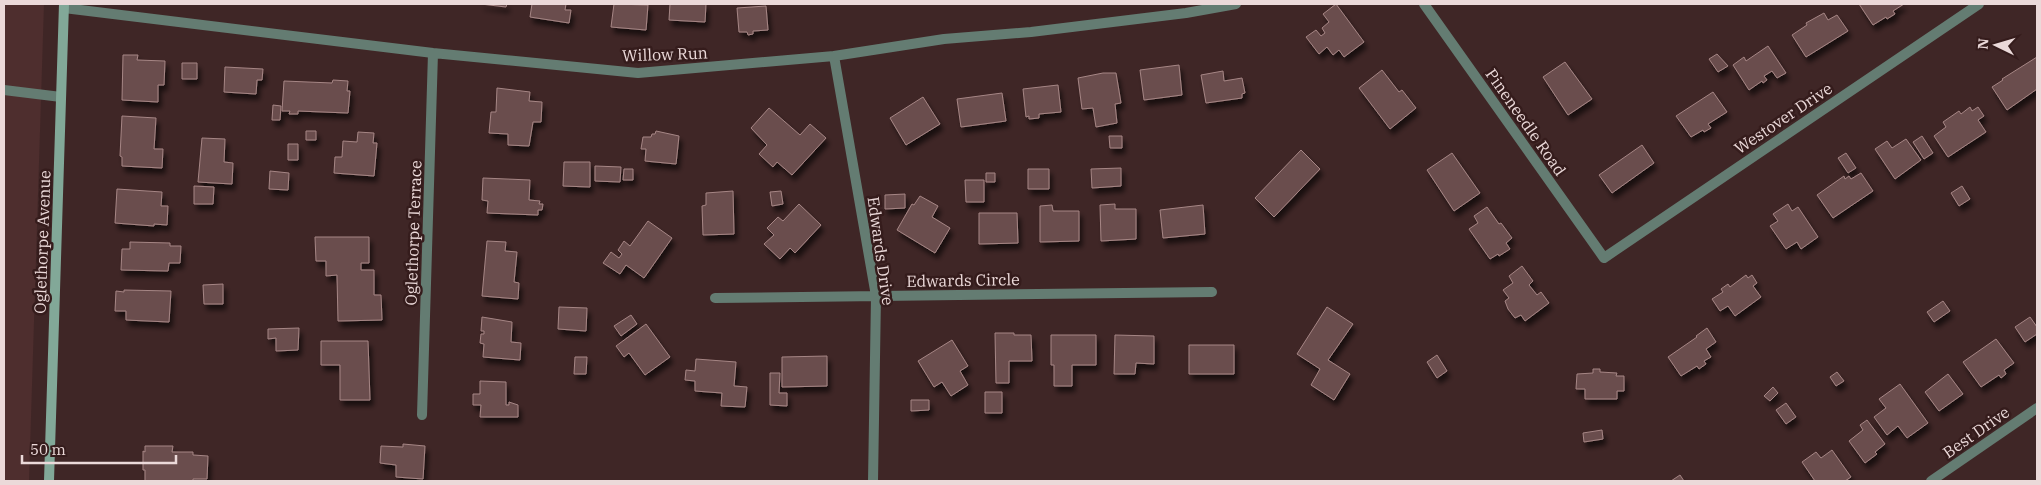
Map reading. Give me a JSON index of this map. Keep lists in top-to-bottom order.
{
  "streets": {
    "main road": ["Oglethorpe Avenue"],
    "street": [
      "Willow Run",
      "Westover Drive",
      "Pineneedle Road",
      "Oglethorpe Terrace",
      "Edwards Drive",
      "Edwards Circle",
      "Best Drive"
    ]
  },
  "crossings": [
    ["Willow Run", "Oglethorpe Terrace"],
    ["Willow Run", "Oglethorpe Avenue"],
    ["Willow Run", "Edwards Drive"],
    ["Westover Drive", "Pineneedle Road"],
    ["Edwards Drive", "Edwards Circle"]
  ],
  "scale_bar": "50 m",
  "north": "left"
}
